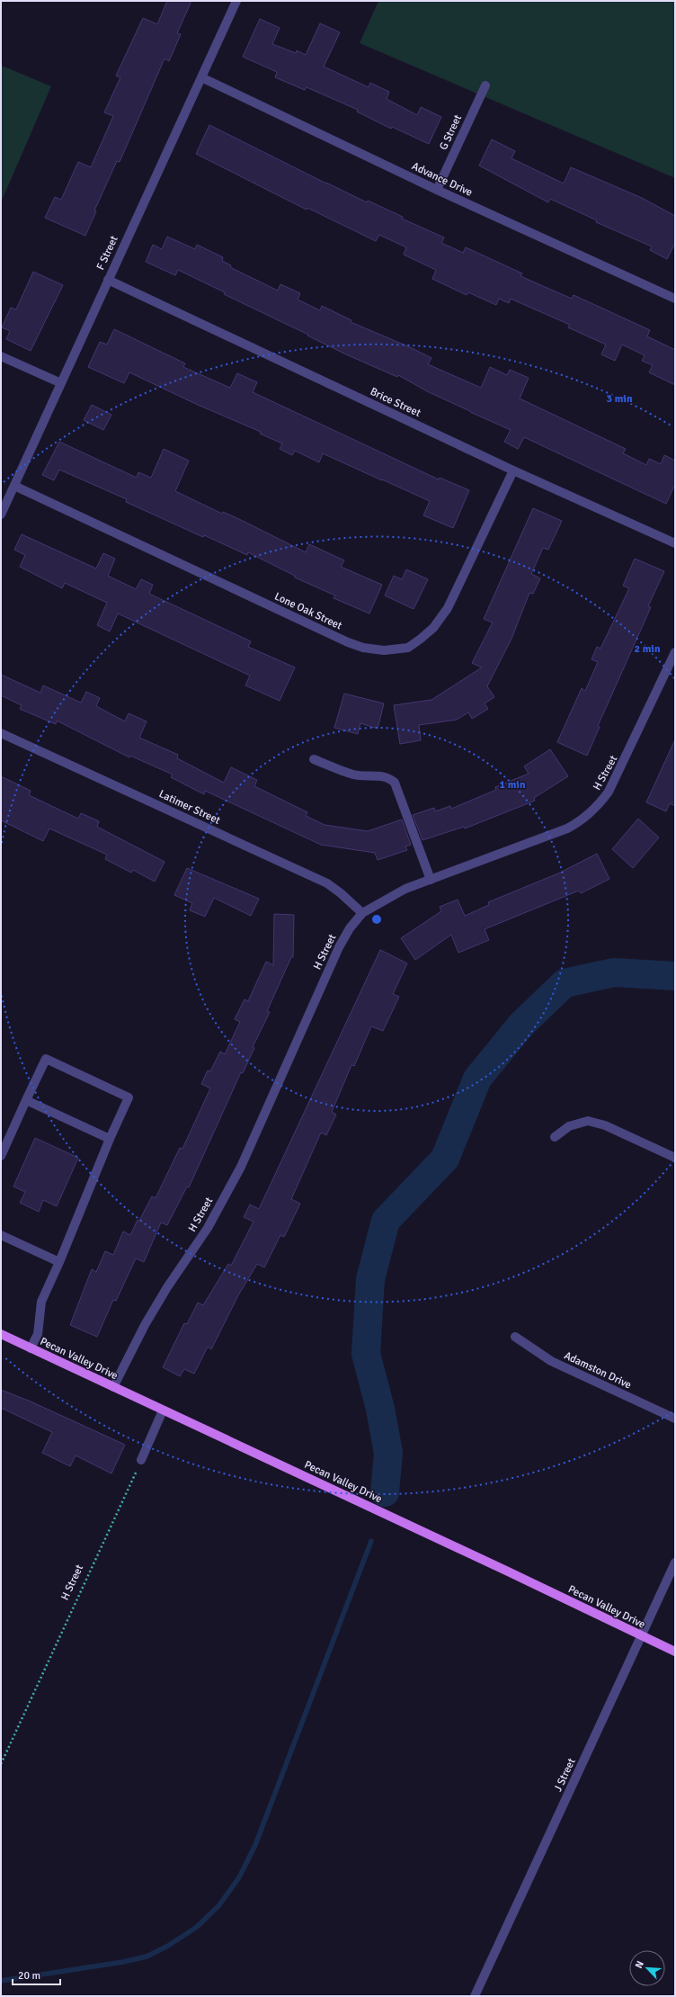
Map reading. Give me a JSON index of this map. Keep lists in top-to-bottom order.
{
  "streets": {
    "main road": ["Pecan Valley Drive"],
    "street": [
      "G Street",
      "Advance Drive",
      "F Street",
      "Brice Street",
      "Lone Oak Street",
      "H Street",
      "Latimer Street",
      "Adamston Drive",
      "J Street"
    ]
  },
  "crossings": [
    ["G Street", "Advance Drive"],
    ["Advance Drive", "F Street"],
    ["F Street", "Brice Street"],
    ["F Street", "Lone Oak Street"],
    ["Brice Street", "Lone Oak Street"],
    ["H Street", "Latimer Street"],
    ["H Street", "Pecan Valley Drive"],
    ["Pecan Valley Drive", "J Street"]
  ],
  "scale_bar": "20 m",
  "north": "top left",
  "rings": ["3 min", "2 min", "1 min"]
}
